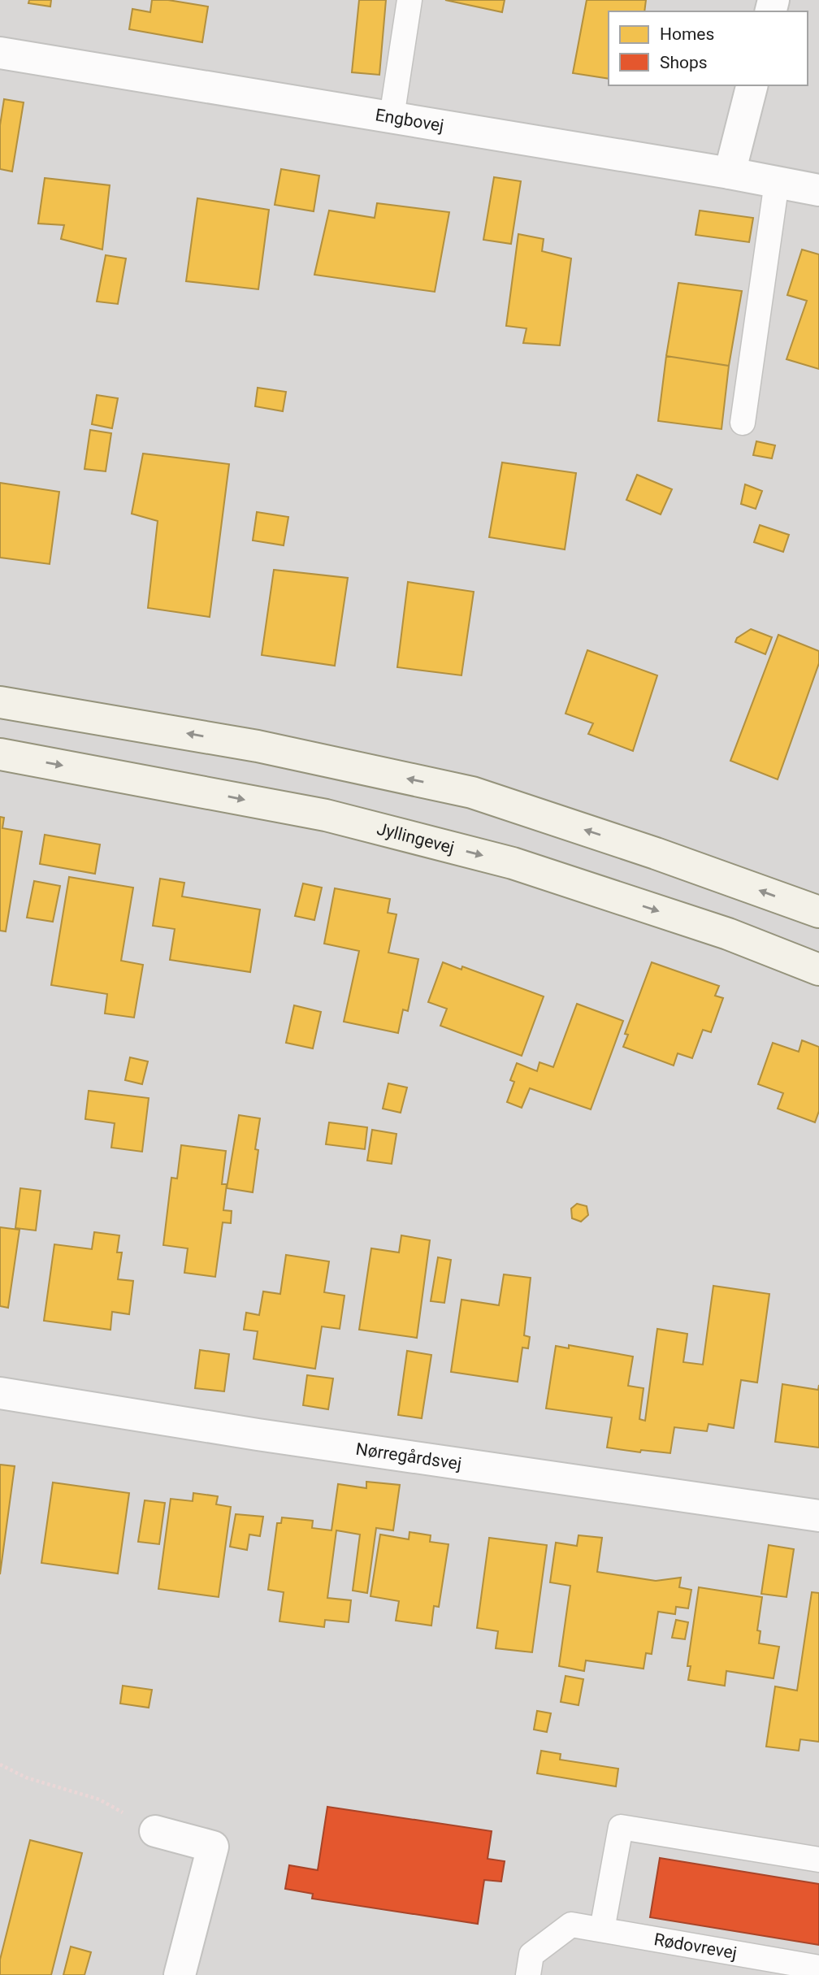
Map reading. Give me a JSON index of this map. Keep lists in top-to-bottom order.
{
  "streets": {
    "street": ["Engbovej", "Jyllingevej", "Nørregårdsvej"],
    "lane": ["Rødovrevej"]
  },
  "legend": ["Homes", "Shops"]
}
